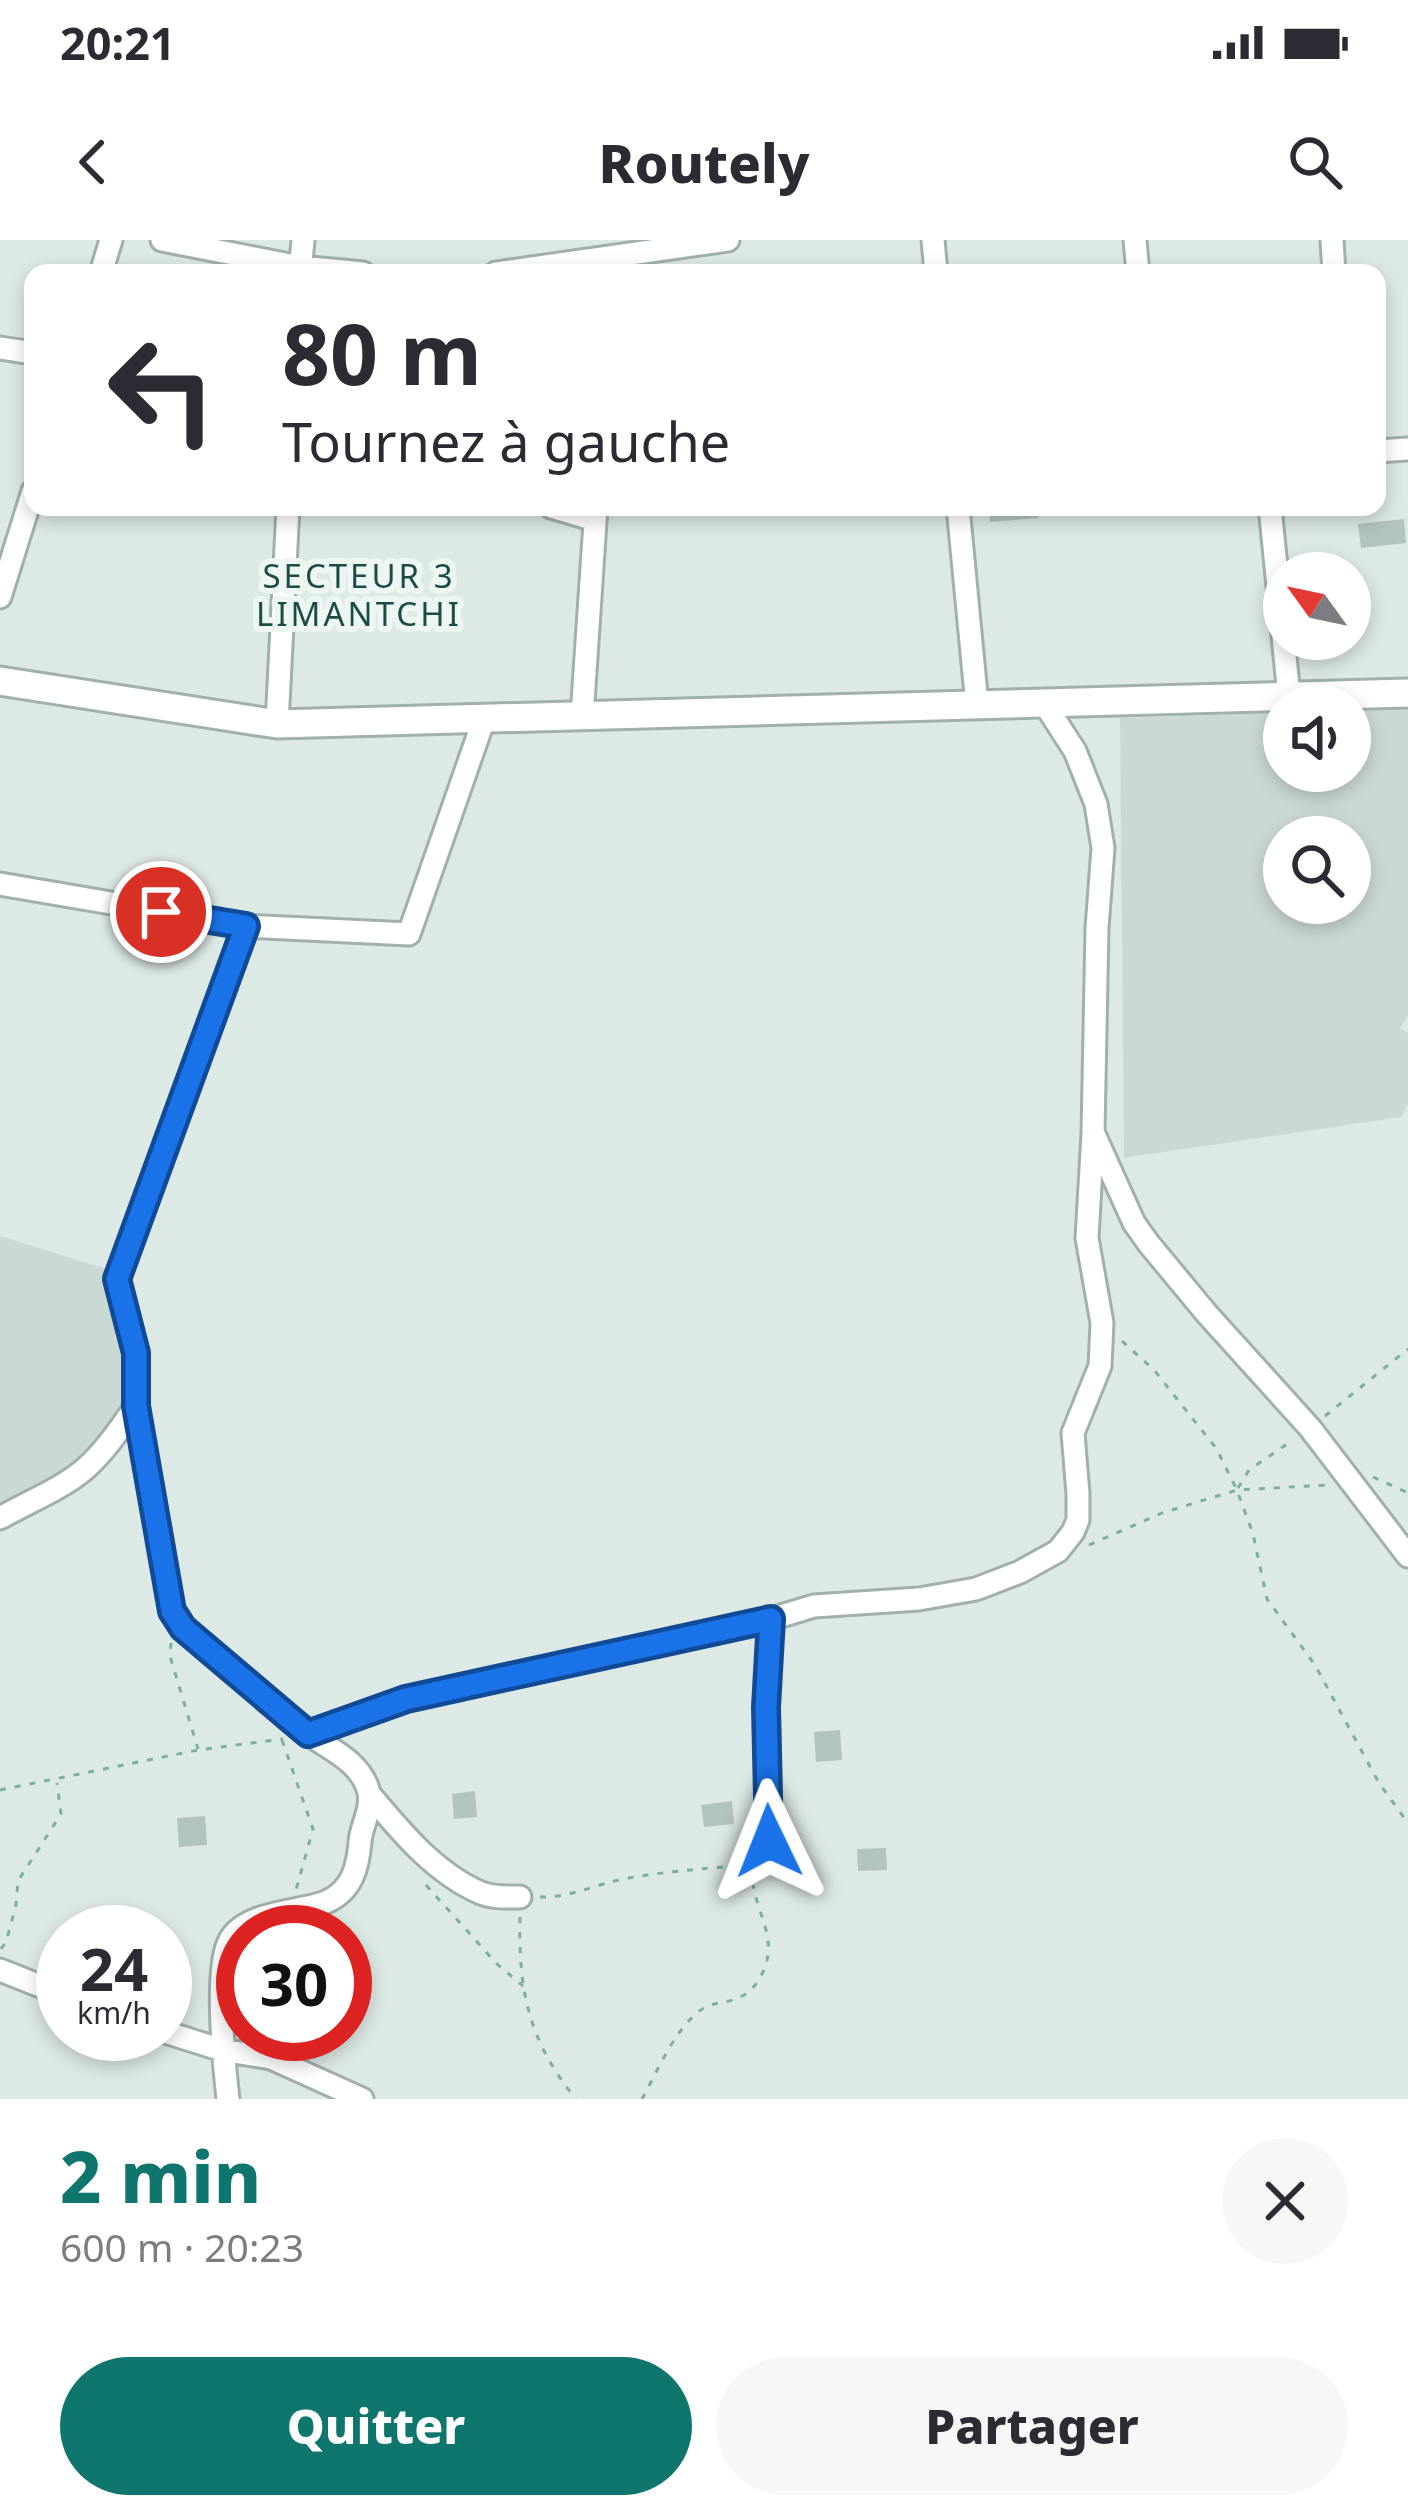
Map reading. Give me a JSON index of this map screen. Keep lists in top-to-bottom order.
{
  "districts": ["SECTEUR 3 LIMANTCHI"],
  "north": "top left",
  "page": {
    "status": "20:21",
    "header": "Routely",
    "turn": ["80 m", "Tournez à gauche"],
    "speed": "24 km/h",
    "limit": "30",
    "heading": ["2 min", "600 m · 20:23"],
    "buttons": ["Quitter", "Partager"]
  }
}
